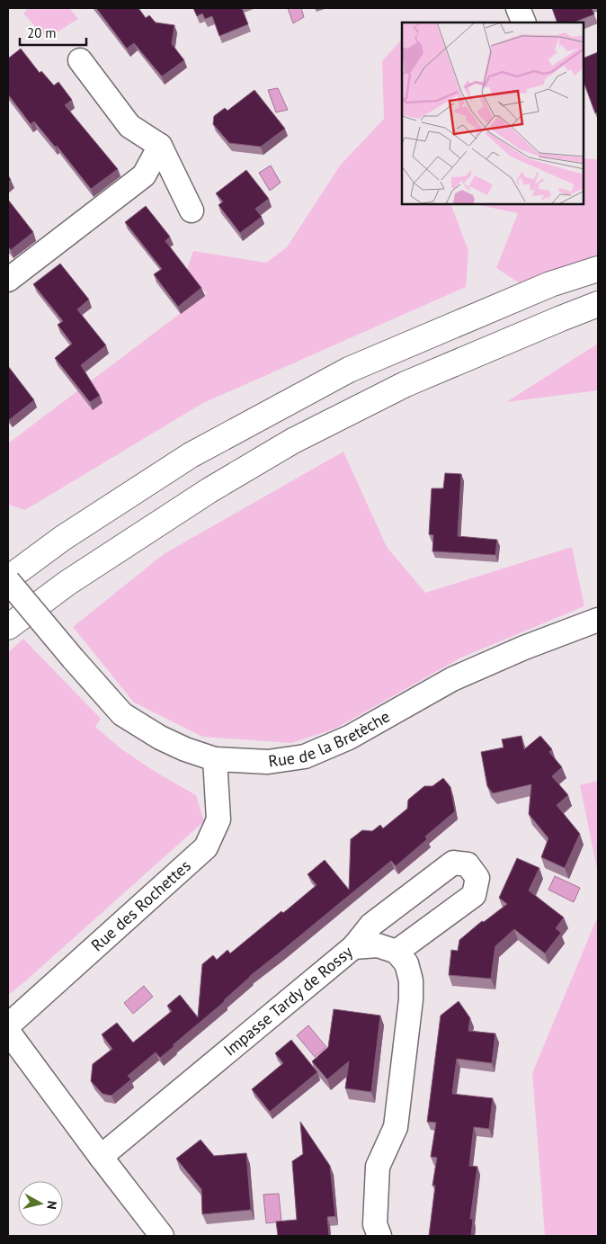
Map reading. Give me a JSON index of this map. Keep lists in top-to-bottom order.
{
  "streets": {
    "street": ["Rue de la Bretèche", "Rue des Rochettes", "Impasse Tardy de Rossy"]
  },
  "crossings": [
    ["Rue de la Bretèche", "Rue des Rochettes"]
  ],
  "scale_bar": "20 m",
  "north": "right"
}
